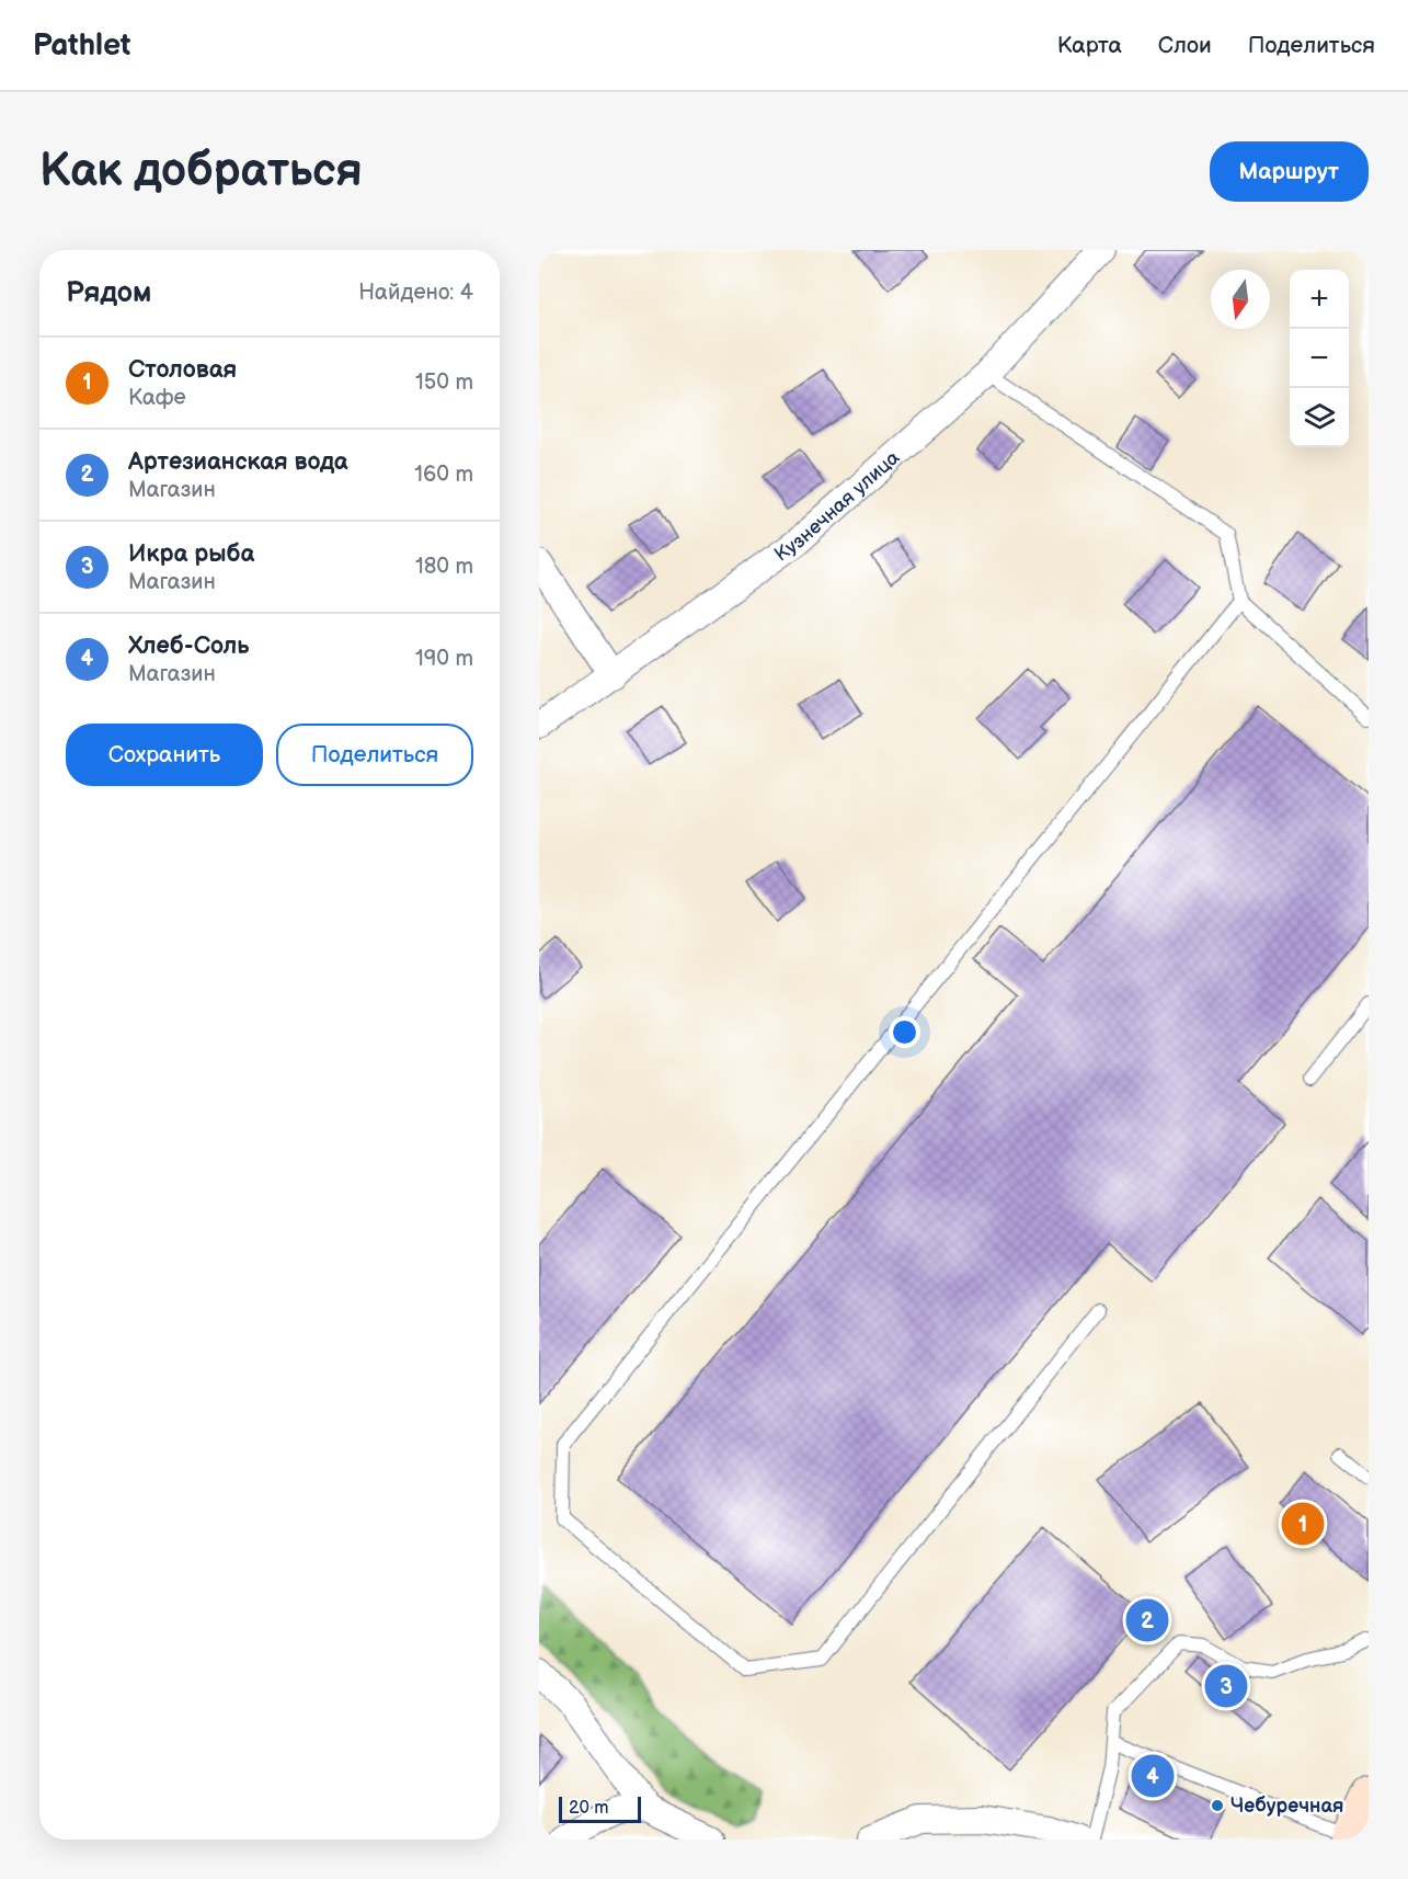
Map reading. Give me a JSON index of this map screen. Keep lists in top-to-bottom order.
{
  "streets": {
    "street": ["Кузнечная улица"]
  },
  "places": ["Чебуречная"],
  "scale_bar": "20 m",
  "north": "bottom",
  "page": {
    "header": "Pathlet",
    "nav": ["Карта", "Слои", "Поделиться"],
    "buttons": [
      "Маршрут",
      ["Сохранить", "Поделиться"]
    ],
    "title": "Как добраться",
    "heading": ["Рядом", "Найдено: 4"],
    "map_buttons": ["+", "−"],
    "list": [
      {
        "mark": "1",
        "name": "Столовая",
        "note": "Кафе",
        "value": "150 m"
      },
      {
        "mark": "2",
        "name": "Артезианская вода",
        "note": "Магазин",
        "value": "160 m"
      },
      {
        "mark": "3",
        "name": "Икра рыба",
        "note": "Магазин",
        "value": "180 m"
      },
      {
        "mark": "4",
        "name": "Хлеб-Соль",
        "note": "Магазин",
        "value": "190 m"
      }
    ],
    "pins": [
      "1",
      "2",
      "3",
      "4"
    ],
    "scale": "20 m"
  }
}
